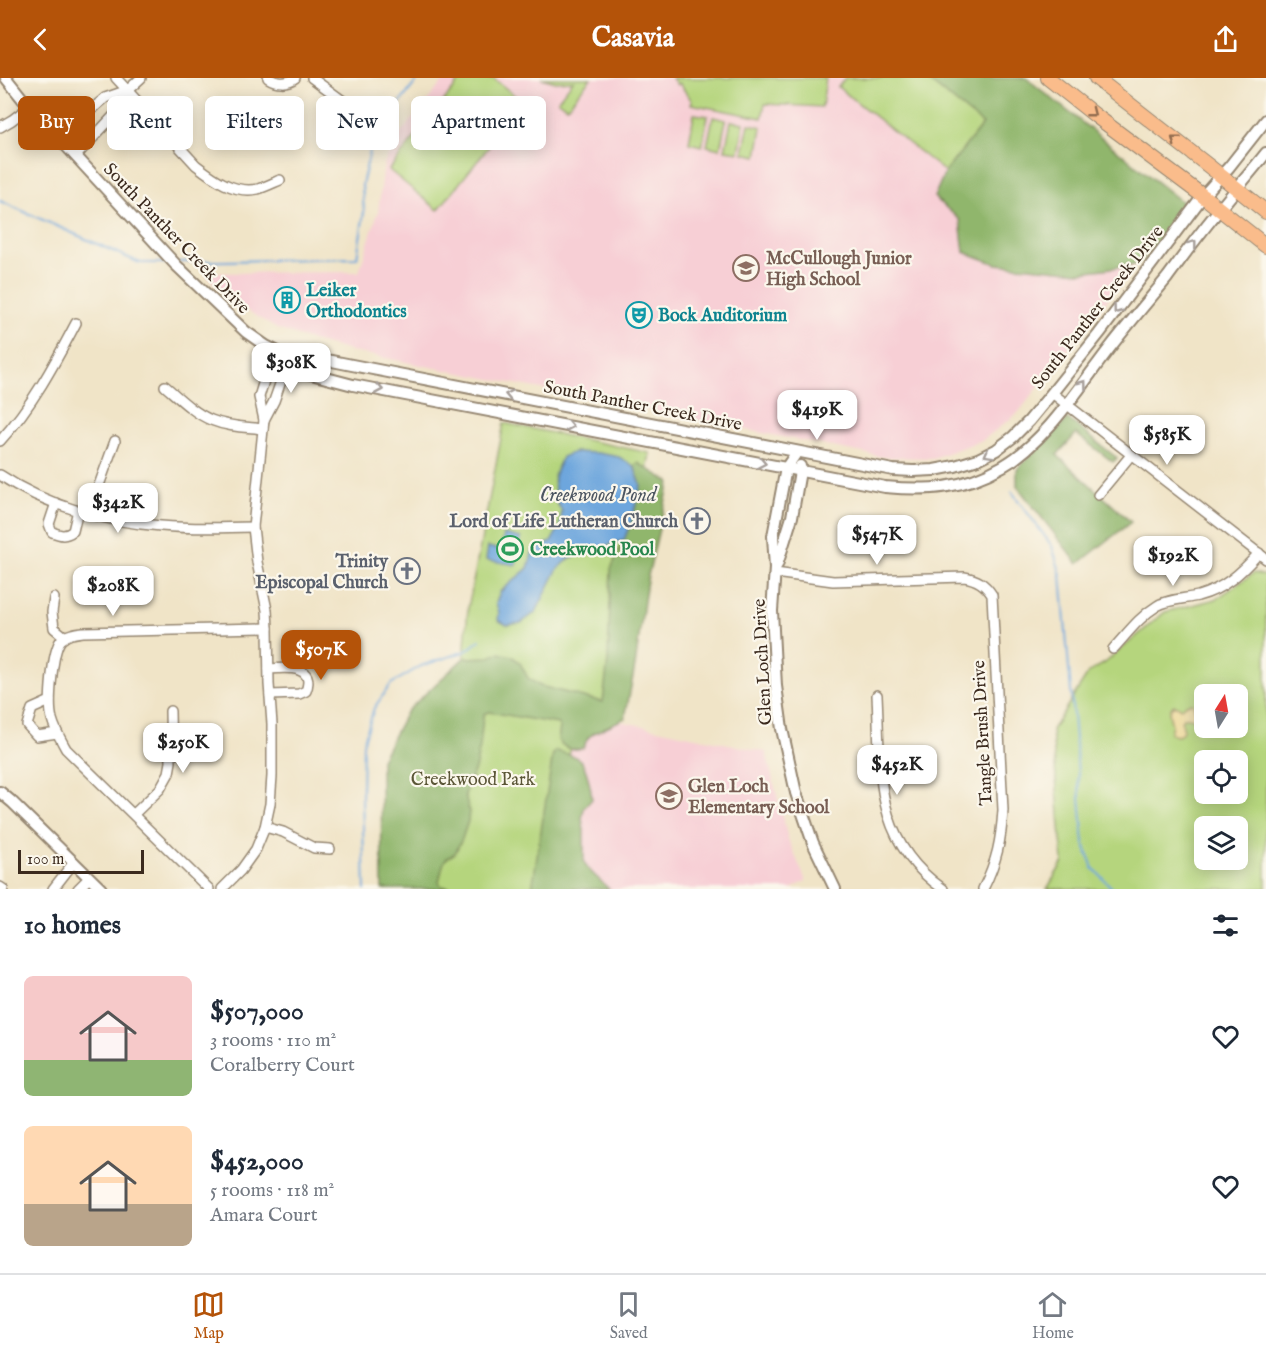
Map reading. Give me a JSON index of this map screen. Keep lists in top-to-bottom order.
{
  "streets": {
    "street": ["South Panther Creek Drive", "Glen Loch Drive", "Tangle Brush Drive"]
  },
  "crossings": [
    ["South Panther Creek Drive", "Glen Loch Drive"],
    ["Glen Loch Drive", "Tangle Brush Drive"]
  ],
  "water": ["Creekwood Pond"],
  "parks": ["Creekwood Park"],
  "places": {
    "school or university": ["McCullough Junior High School", "Glen Loch Elementary School"],
    "building": ["Leiker Orthodontics"],
    "theatre": ["Bock Auditorium"],
    "church": ["Lord of Life Lutheran Church", "Trinity Episcopal Church"],
    "sports": ["Creekwood Pool"]
  },
  "scale_bar": "100 m",
  "north": "top",
  "page": {
    "header": "Casavia",
    "chip": [
      "Buy",
      "Rent",
      "Filters",
      "New",
      "Apartment"
    ],
    "price": [
      "$308K",
      "$419K",
      "$585K",
      "$342K",
      "$547K",
      "$192K",
      "$208K",
      "$507K",
      "$250K",
      "$452K"
    ],
    "scale": "100 m",
    "heading": "10 homes",
    "list": [
      {
        "name": "$507,000",
        "note": "3 rooms · 110 m² · Coralberry Court"
      },
      {
        "name": "$452,000",
        "note": "5 rooms · 118 m² · Amara Court"
      }
    ],
    "tabs": ["Map", "Saved", "Home"]
  }
}
